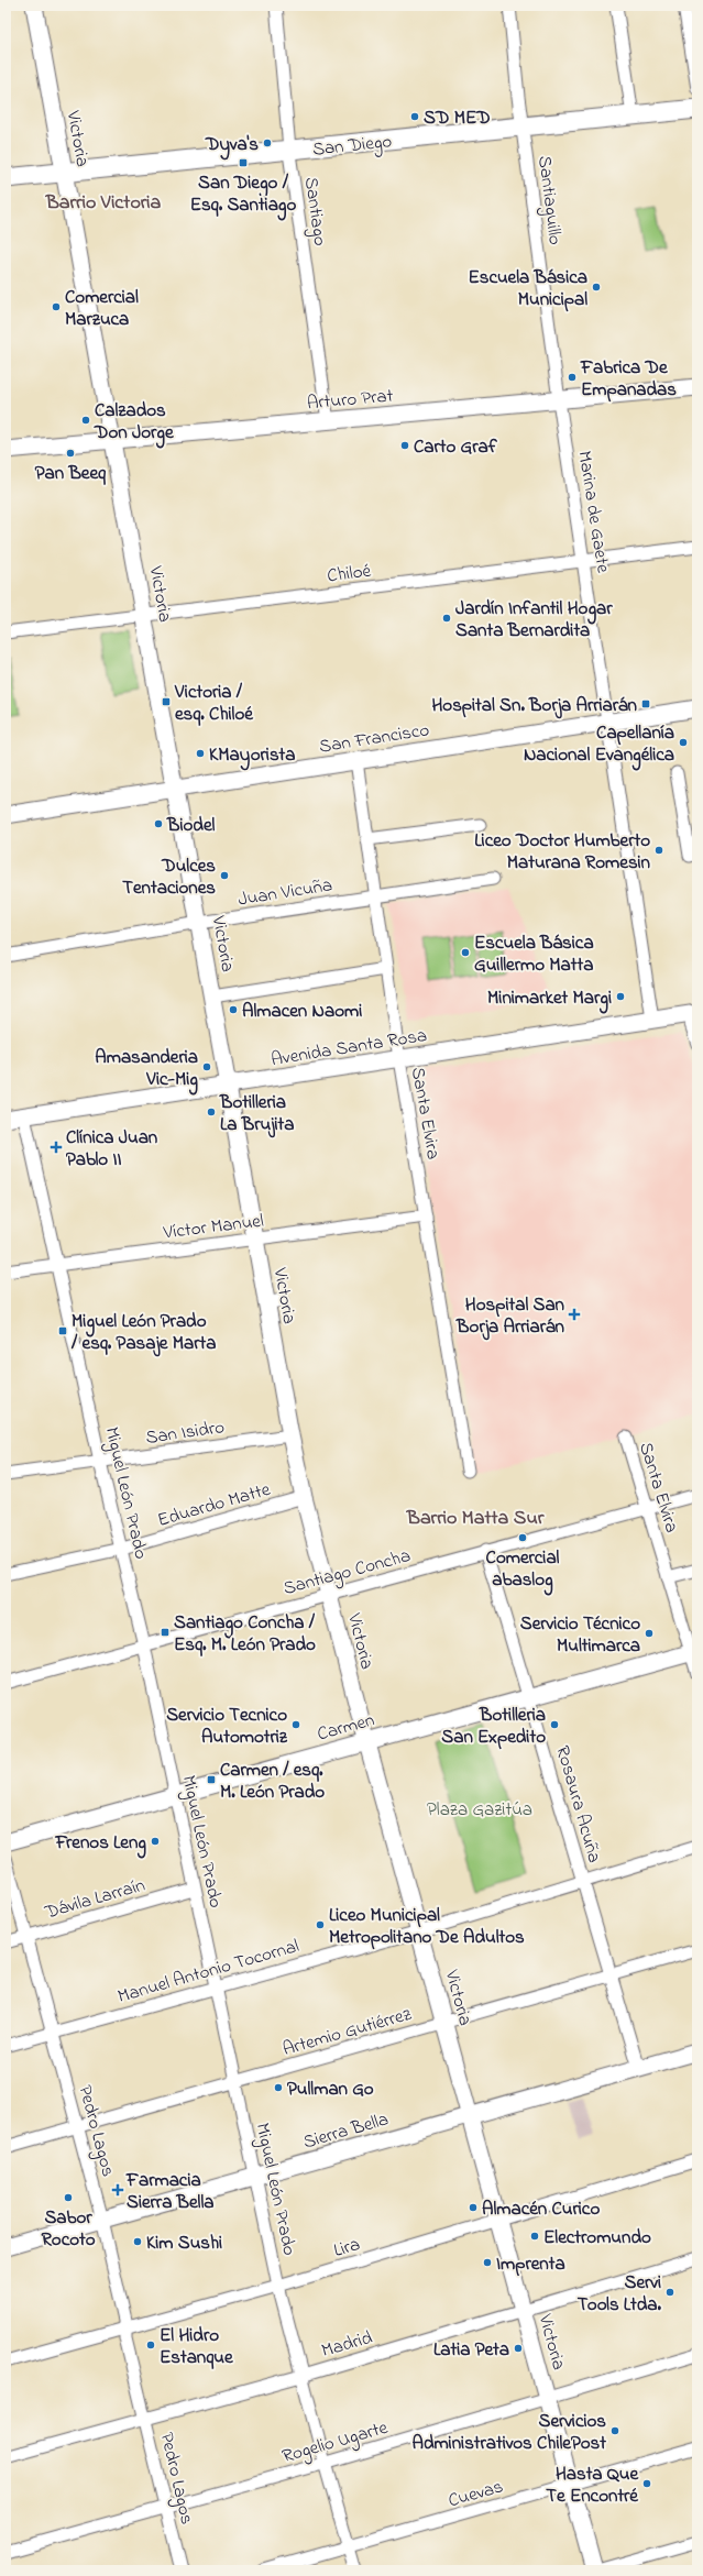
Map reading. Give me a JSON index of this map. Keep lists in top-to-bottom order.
{
  "streets": {
    "main road": ["San Diego"],
    "street": [
      "Victoria",
      "Santiaguillo",
      "Santiago",
      "Arturo Prat",
      "Marina de Gaete",
      "Chiloé",
      "San Francisco",
      "Juan Vicuña",
      "Avenida Santa Rosa",
      "Santa Elvira",
      "Víctor Manuel",
      "San Isidro",
      "Miguel León Prado",
      "Eduardo Matte",
      "Santiago Concha",
      "Carmen",
      "Rosaura Acuña",
      "Dávila Larraín",
      "Manuel Antonio Tocornal",
      "Artemio Gutiérrez",
      "Sierra Bella",
      "Pedro Lagos",
      "Lira",
      "Madrid",
      "Rogelio Ugarte",
      "Cuevas"
    ]
  },
  "crossings": [
    ["Victoria", "San Diego"],
    ["Victoria", "Arturo Prat"],
    ["Victoria", "Chiloé"],
    ["Victoria", "San Francisco"],
    ["Victoria", "Juan Vicuña"],
    ["Victoria", "Avenida Santa Rosa"],
    ["Victoria", "Víctor Manuel"],
    ["Victoria", "San Isidro"],
    ["Victoria", "Eduardo Matte"],
    ["Victoria", "Santiago Concha"],
    ["Victoria", "Carmen"],
    ["Victoria", "Manuel Antonio Tocornal"],
    ["Victoria", "Artemio Gutiérrez"],
    ["Victoria", "Sierra Bella"],
    ["Victoria", "Lira"],
    ["Victoria", "Madrid"],
    ["Victoria", "Rogelio Ugarte"],
    ["Victoria", "Cuevas"],
    ["San Diego", "Santiaguillo"],
    ["San Diego", "Santiago"],
    ["Santiaguillo", "Arturo Prat"],
    ["Santiaguillo", "Marina de Gaete"],
    ["Santiago", "Arturo Prat"],
    ["Arturo Prat", "Marina de Gaete"],
    ["Marina de Gaete", "Chiloé"],
    ["Marina de Gaete", "San Francisco"],
    ["Marina de Gaete", "Avenida Santa Rosa"],
    ["San Francisco", "Santa Elvira"],
    ["Juan Vicuña", "Santa Elvira"],
    ["Avenida Santa Rosa", "Santa Elvira"],
    ["Avenida Santa Rosa", "Miguel León Prado"],
    ["Santa Elvira", "Víctor Manuel"],
    ["Santa Elvira", "Santiago Concha"],
    ["Santa Elvira", "Carmen"],
    ["Víctor Manuel", "Miguel León Prado"],
    ["San Isidro", "Miguel León Prado"],
    ["Miguel León Prado", "Eduardo Matte"],
    ["Miguel León Prado", "Santiago Concha"],
    ["Miguel León Prado", "Carmen"],
    ["Miguel León Prado", "Dávila Larraín"],
    ["Miguel León Prado", "Manuel Antonio Tocornal"],
    ["Miguel León Prado", "Artemio Gutiérrez"],
    ["Miguel León Prado", "Sierra Bella"],
    ["Miguel León Prado", "Lira"],
    ["Miguel León Prado", "Madrid"],
    ["Miguel León Prado", "Rogelio Ugarte"],
    ["Miguel León Prado", "Cuevas"],
    ["Santiago Concha", "Rosaura Acuña"],
    ["Carmen", "Rosaura Acuña"],
    ["Rosaura Acuña", "Manuel Antonio Tocornal"],
    ["Rosaura Acuña", "Artemio Gutiérrez"],
    ["Rosaura Acuña", "Sierra Bella"],
    ["Dávila Larraín", "Pedro Lagos"],
    ["Manuel Antonio Tocornal", "Pedro Lagos"],
    ["Artemio Gutiérrez", "Pedro Lagos"],
    ["Sierra Bella", "Pedro Lagos"],
    ["Pedro Lagos", "Lira"],
    ["Pedro Lagos", "Madrid"],
    ["Pedro Lagos", "Rogelio Ugarte"]
  ],
  "districts": ["Barrio Victoria", "Barrio Matta Sur"],
  "parks": ["Plaza Gazitúa"],
  "places": {
    "other": [
      "SD MED",
      "Dyva's",
      "Escuela Básica Municipal",
      "Comercial Marzuca",
      "Fabrica De Empanadas",
      "Calzados Don Jorge",
      "Carto Graf",
      "Pan Beeq",
      "Jardín Infantil Hogar Santa Bernardita",
      "Capellanía Nacional Evangélica",
      "KMayorista",
      "Biodel",
      "Liceo Doctor Humberto Maturana Romesin",
      "Dulces Tentaciones",
      "Escuela Básica Guillermo Matta",
      "Minimarket Margi",
      "Almacen Naomi",
      "Amasanderia Vic-Mig",
      "Botilleria La Brujita",
      "Comercial abaslog",
      "Servicio Técnico Multimarca",
      "Servicio Tecnico Automotriz",
      "Botilleria San Expedito",
      "Frenos Leng",
      "Liceo Municipal Metropolitano De Adultos",
      "Pullman Go",
      "Sabor Rocoto",
      "Almacén Curico",
      "Electromundo",
      "Kim Sushi",
      "Imprenta",
      "Servi Tools Ltda.",
      "El Hidro Estanque",
      "Latia Peta",
      "Servicios Administrativos ChilePost",
      "Hasta Que Te Encontré"
    ],
    "transit": [
      "San Diego / Esq. Santiago",
      "Victoria / esq. Chiloé",
      "Hospital Sn. Borja Arriarán",
      "Miguel León Prado / esq. Pasaje Marta",
      "Santiago Concha / Esq. M. León Prado",
      "Carmen / esq. M. León Prado"
    ],
    "health": ["Clínica Juan Pablo II", "Hospital San Borja Arriarán", "Farmacia Sierra Bella"]
  }
}
